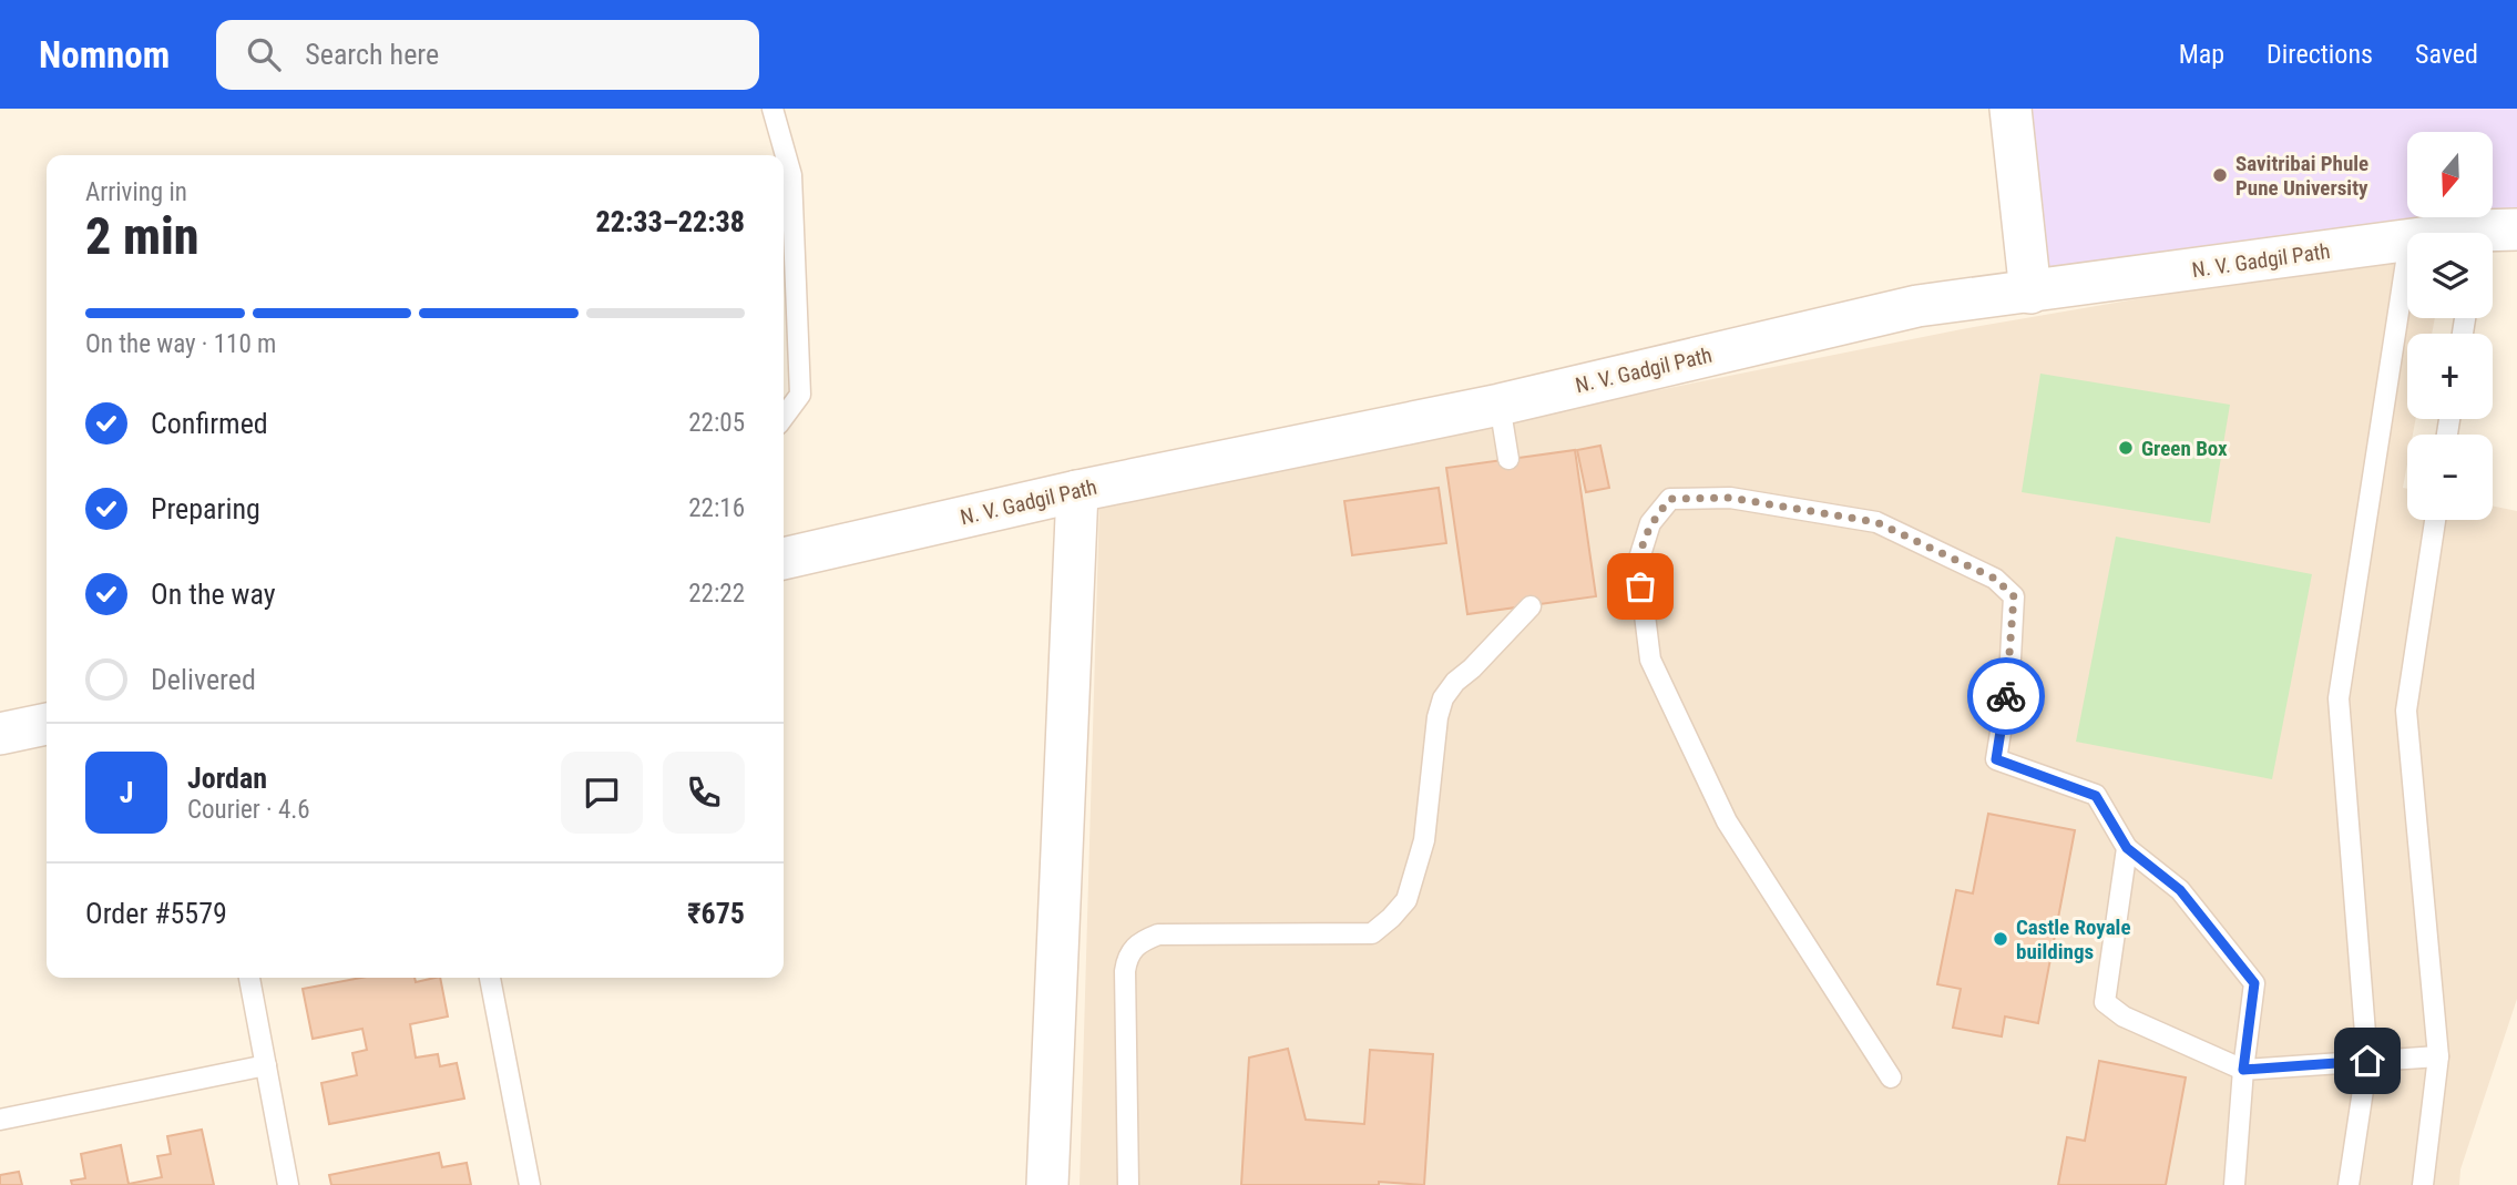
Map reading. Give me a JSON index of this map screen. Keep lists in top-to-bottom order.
{
  "streets": {
    "street": ["N. V. Gadgil Path"]
  },
  "places": ["Savitribai Phule Pune University", "Green Box", "Castle Royale buildings"],
  "north": "bottom",
  "page": {
    "header": "Nomnom",
    "search": "Search here",
    "nav": ["Map", "Directions", "Saved"],
    "map_buttons": ["+", "−"],
    "heading": ["2 min", "Arriving in", "22:33–22:38"],
    "panel": [
      "Jordan",
      "Courier · 4.6",
      "Order #5579",
      "₹675"
    ],
    "bar": "On the way · 110 m",
    "list": [
      ["Confirmed", "22:05"],
      ["Preparing", "22:16"],
      ["On the way", "22:22"],
      "Delivered"
    ],
    "round": "J"
  }
}
